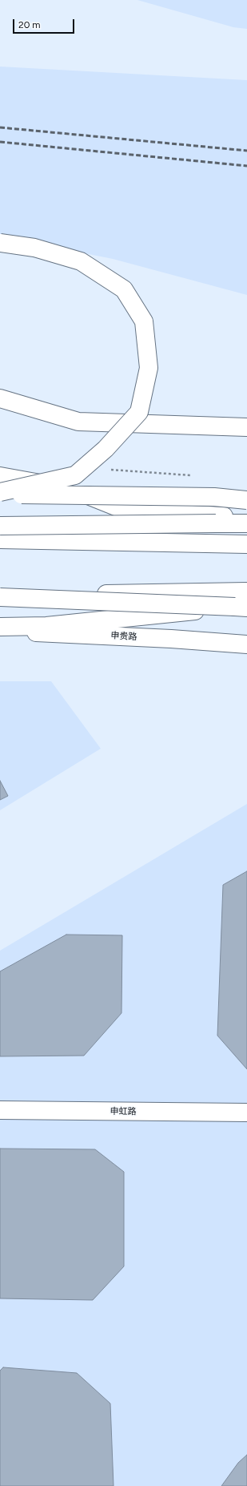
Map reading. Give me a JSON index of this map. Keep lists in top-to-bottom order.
{
  "streets": {
    "main road": ["申贵路", "申虹路"]
  },
  "scale_bar": "20 m"
}
